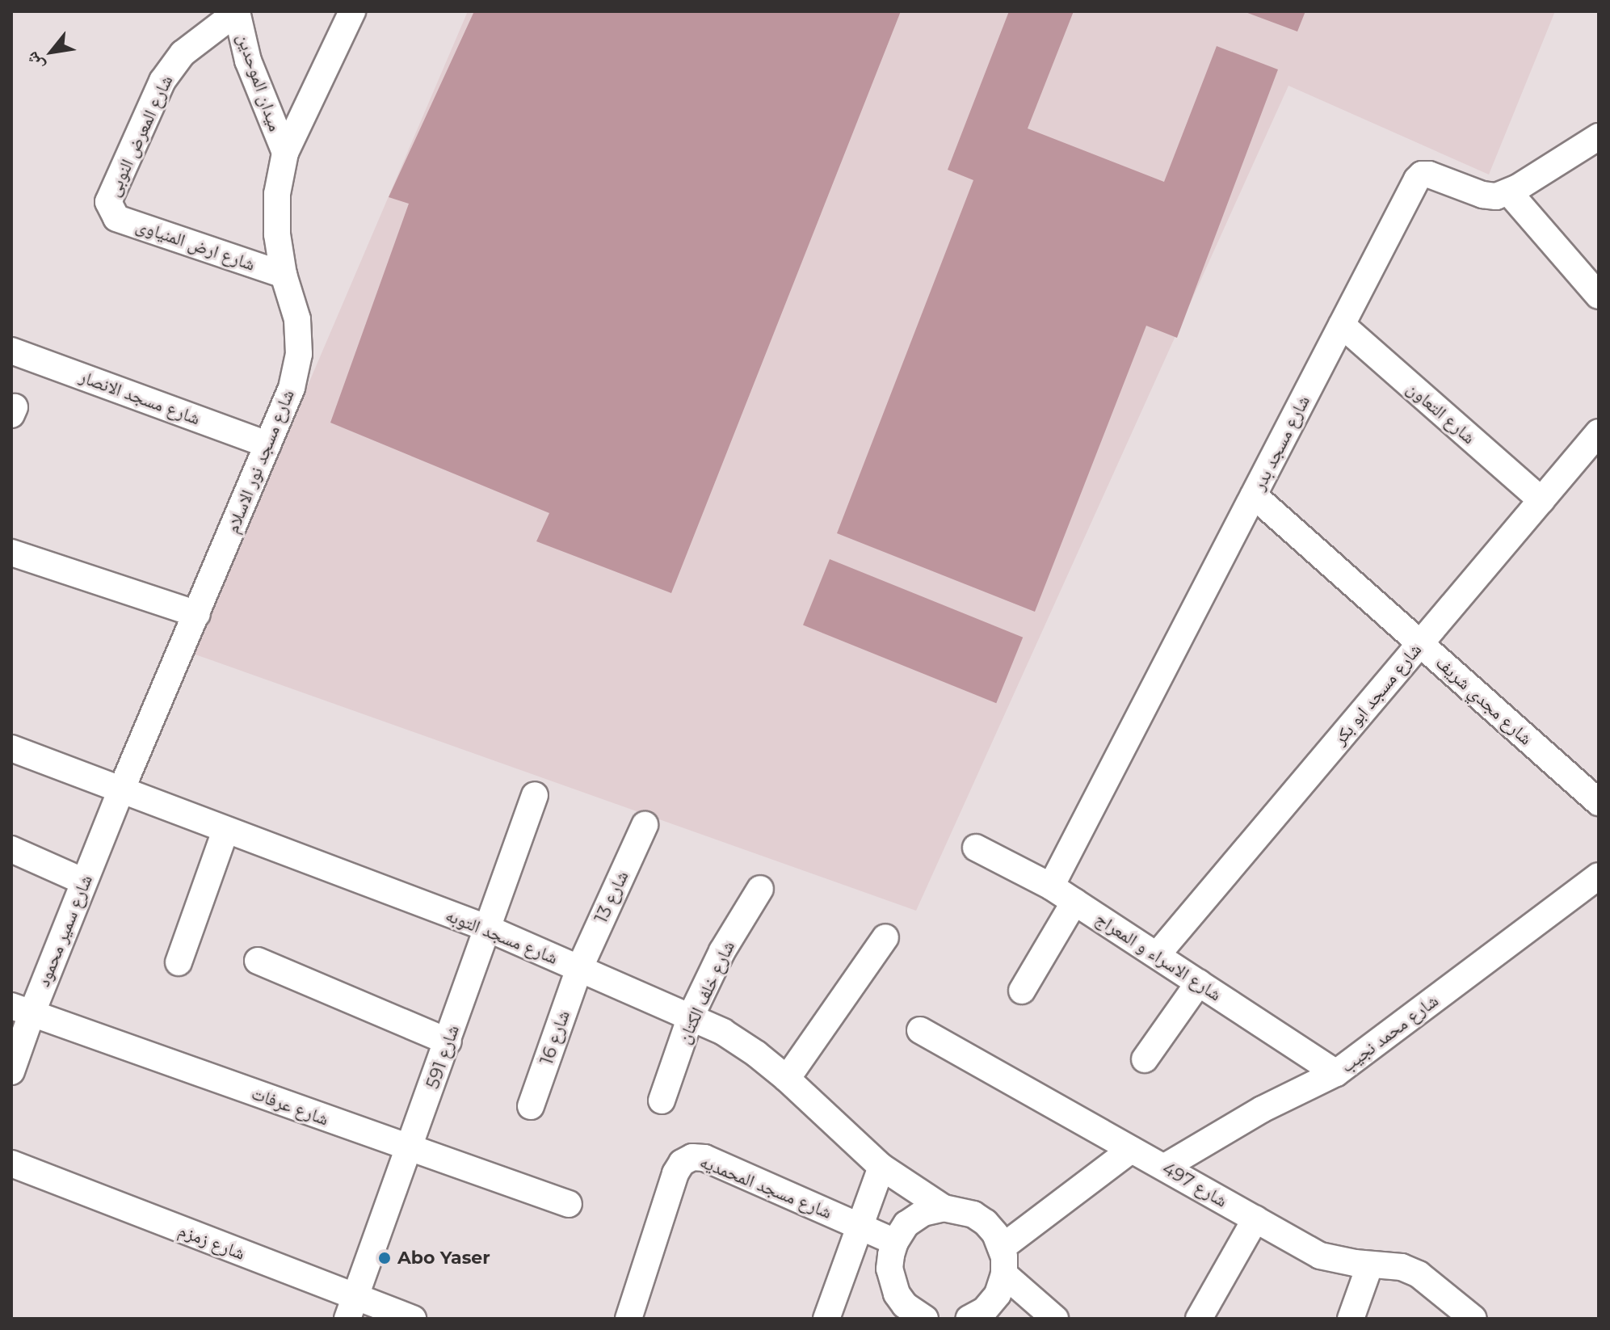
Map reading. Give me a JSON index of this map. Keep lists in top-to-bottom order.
{
  "streets": {
    "street": [
      "ميدان الموحدين",
      "شارع المعرض النوبى",
      "شارع ارض المنياوى",
      "شارع مسجد الانصار",
      "شارع التعاون",
      "شارع مسجد بدر",
      "شارع مسجد نور الاسلام",
      "شارع مسجد ابو بكر",
      "شارع مجدي شريف",
      "شارع 13",
      "شارع سمير محمود",
      "شارع مسجد التوبه",
      "شارع الاسراء و المعراج",
      "شارع خلف الكتان",
      "شارع محمد نجيب",
      "شارع 16",
      "شارع 591",
      "شارع عرفات",
      "شارع 497",
      "شارع مسجد المحمديه",
      "شارع زمزم"
    ]
  },
  "crossings": [
    ["ميدان الموحدين", "شارع المعرض النوبى"],
    ["ميدان الموحدين", "شارع مسجد نور الاسلام"],
    ["شارع المعرض النوبى", "شارع ارض المنياوى"],
    ["شارع ارض المنياوى", "شارع مسجد نور الاسلام"],
    ["شارع مسجد الانصار", "شارع مسجد نور الاسلام"],
    ["شارع التعاون", "شارع مسجد بدر"],
    ["شارع التعاون", "شارع مسجد ابو بكر"],
    ["شارع مسجد بدر", "شارع مجدي شريف"],
    ["شارع مسجد بدر", "شارع الاسراء و المعراج"],
    ["شارع مسجد نور الاسلام", "شارع سمير محمود"],
    ["شارع مسجد نور الاسلام", "شارع مسجد التوبه"],
    ["شارع مسجد ابو بكر", "شارع مجدي شريف"],
    ["شارع مسجد ابو بكر", "شارع الاسراء و المعراج"],
    ["شارع 13", "شارع مسجد التوبه"],
    ["شارع 13", "شارع 16"],
    ["شارع سمير محمود", "شارع مسجد التوبه"],
    ["شارع سمير محمود", "شارع عرفات"],
    ["شارع مسجد التوبه", "شارع خلف الكتان"],
    ["شارع مسجد التوبه", "شارع 16"],
    ["شارع مسجد التوبه", "شارع 591"],
    ["شارع الاسراء و المعراج", "شارع محمد نجيب"],
    ["شارع محمد نجيب", "شارع 497"],
    ["شارع 591", "شارع عرفات"],
    ["شارع 591", "شارع زمزم"]
  ],
  "places": ["Abo Yaser"],
  "north": "bottom left"
}
